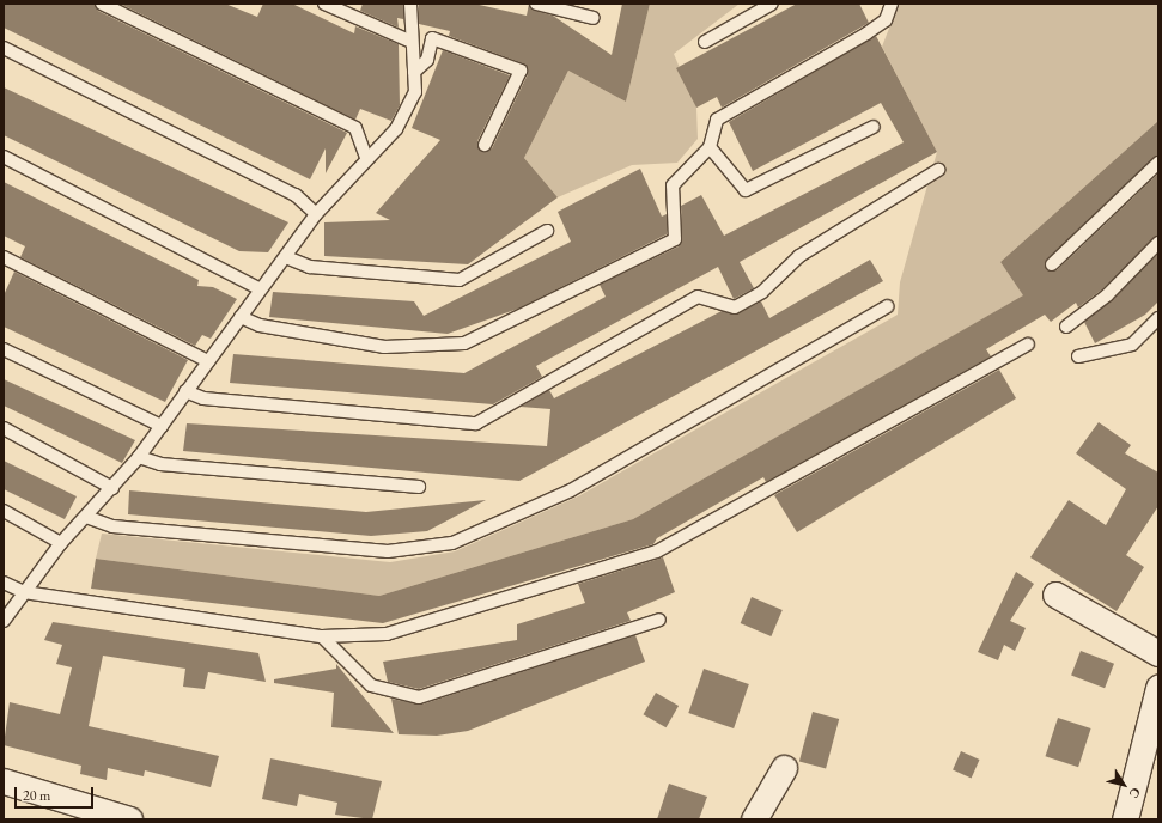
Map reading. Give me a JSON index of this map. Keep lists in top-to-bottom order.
{
  "scale_bar": "20 m",
  "north": "bottom right"
}
